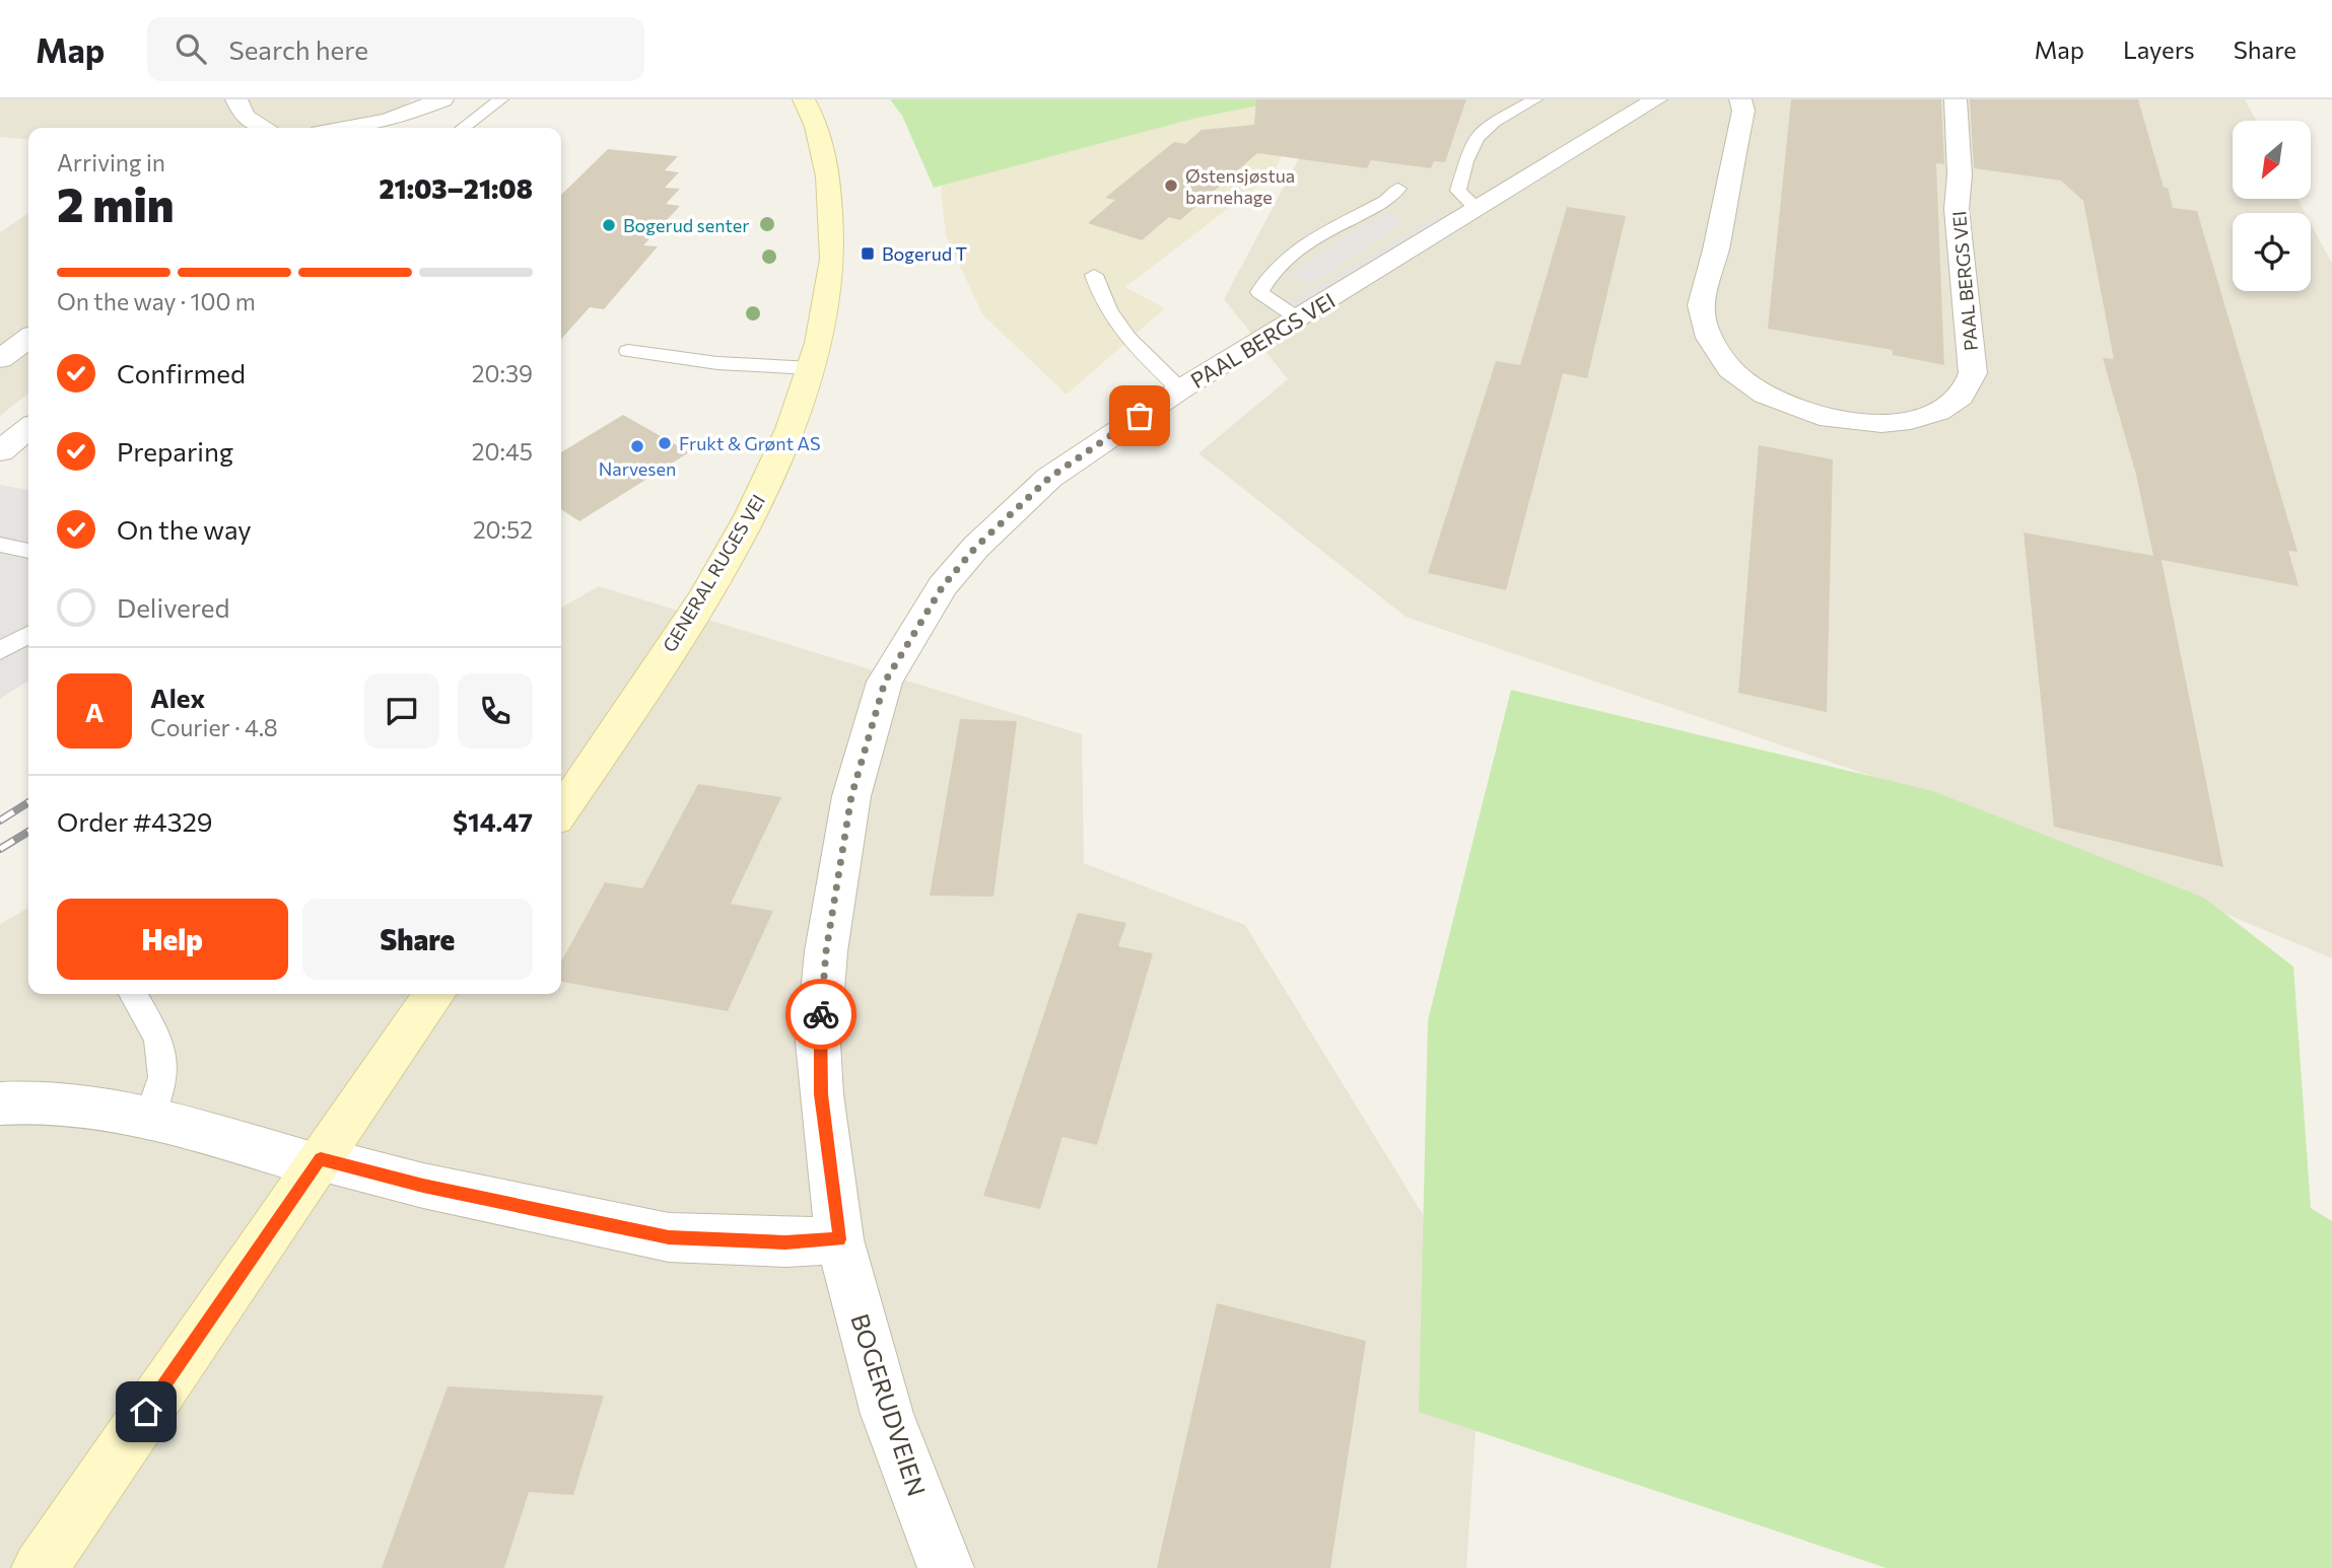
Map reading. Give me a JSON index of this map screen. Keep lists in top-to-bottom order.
{
  "streets": {
    "main road": ["GENERAL RUGES VEI"],
    "street": ["PAAL BERGS VEI", "BOGERUDVEIEN"]
  },
  "crossings": [
    ["PAAL BERGS VEI", "BOGERUDVEIEN"]
  ],
  "places": {
    "other": [
      "Østensjøstua barnehage",
      "Bogerud senter",
      "Frukt & Grønt AS",
      "Narvesen"
    ],
    "transit": ["Bogerud T"]
  },
  "north": "bottom left",
  "page": {
    "header": "Map",
    "search": "Search here",
    "nav": ["Map", "Layers", "Share"],
    "heading": ["2 min", "Arriving in", "21:03–21:08"],
    "panel": [
      "Alex",
      "Courier · 4.8",
      "Order #4329",
      "$14.47"
    ],
    "bar": "On the way · 100 m",
    "list": [
      ["Confirmed", "20:39"],
      ["Preparing", "20:45"],
      ["On the way", "20:52"],
      "Delivered"
    ],
    "round": "A",
    "buttons": ["Help", "Share"]
  }
}
